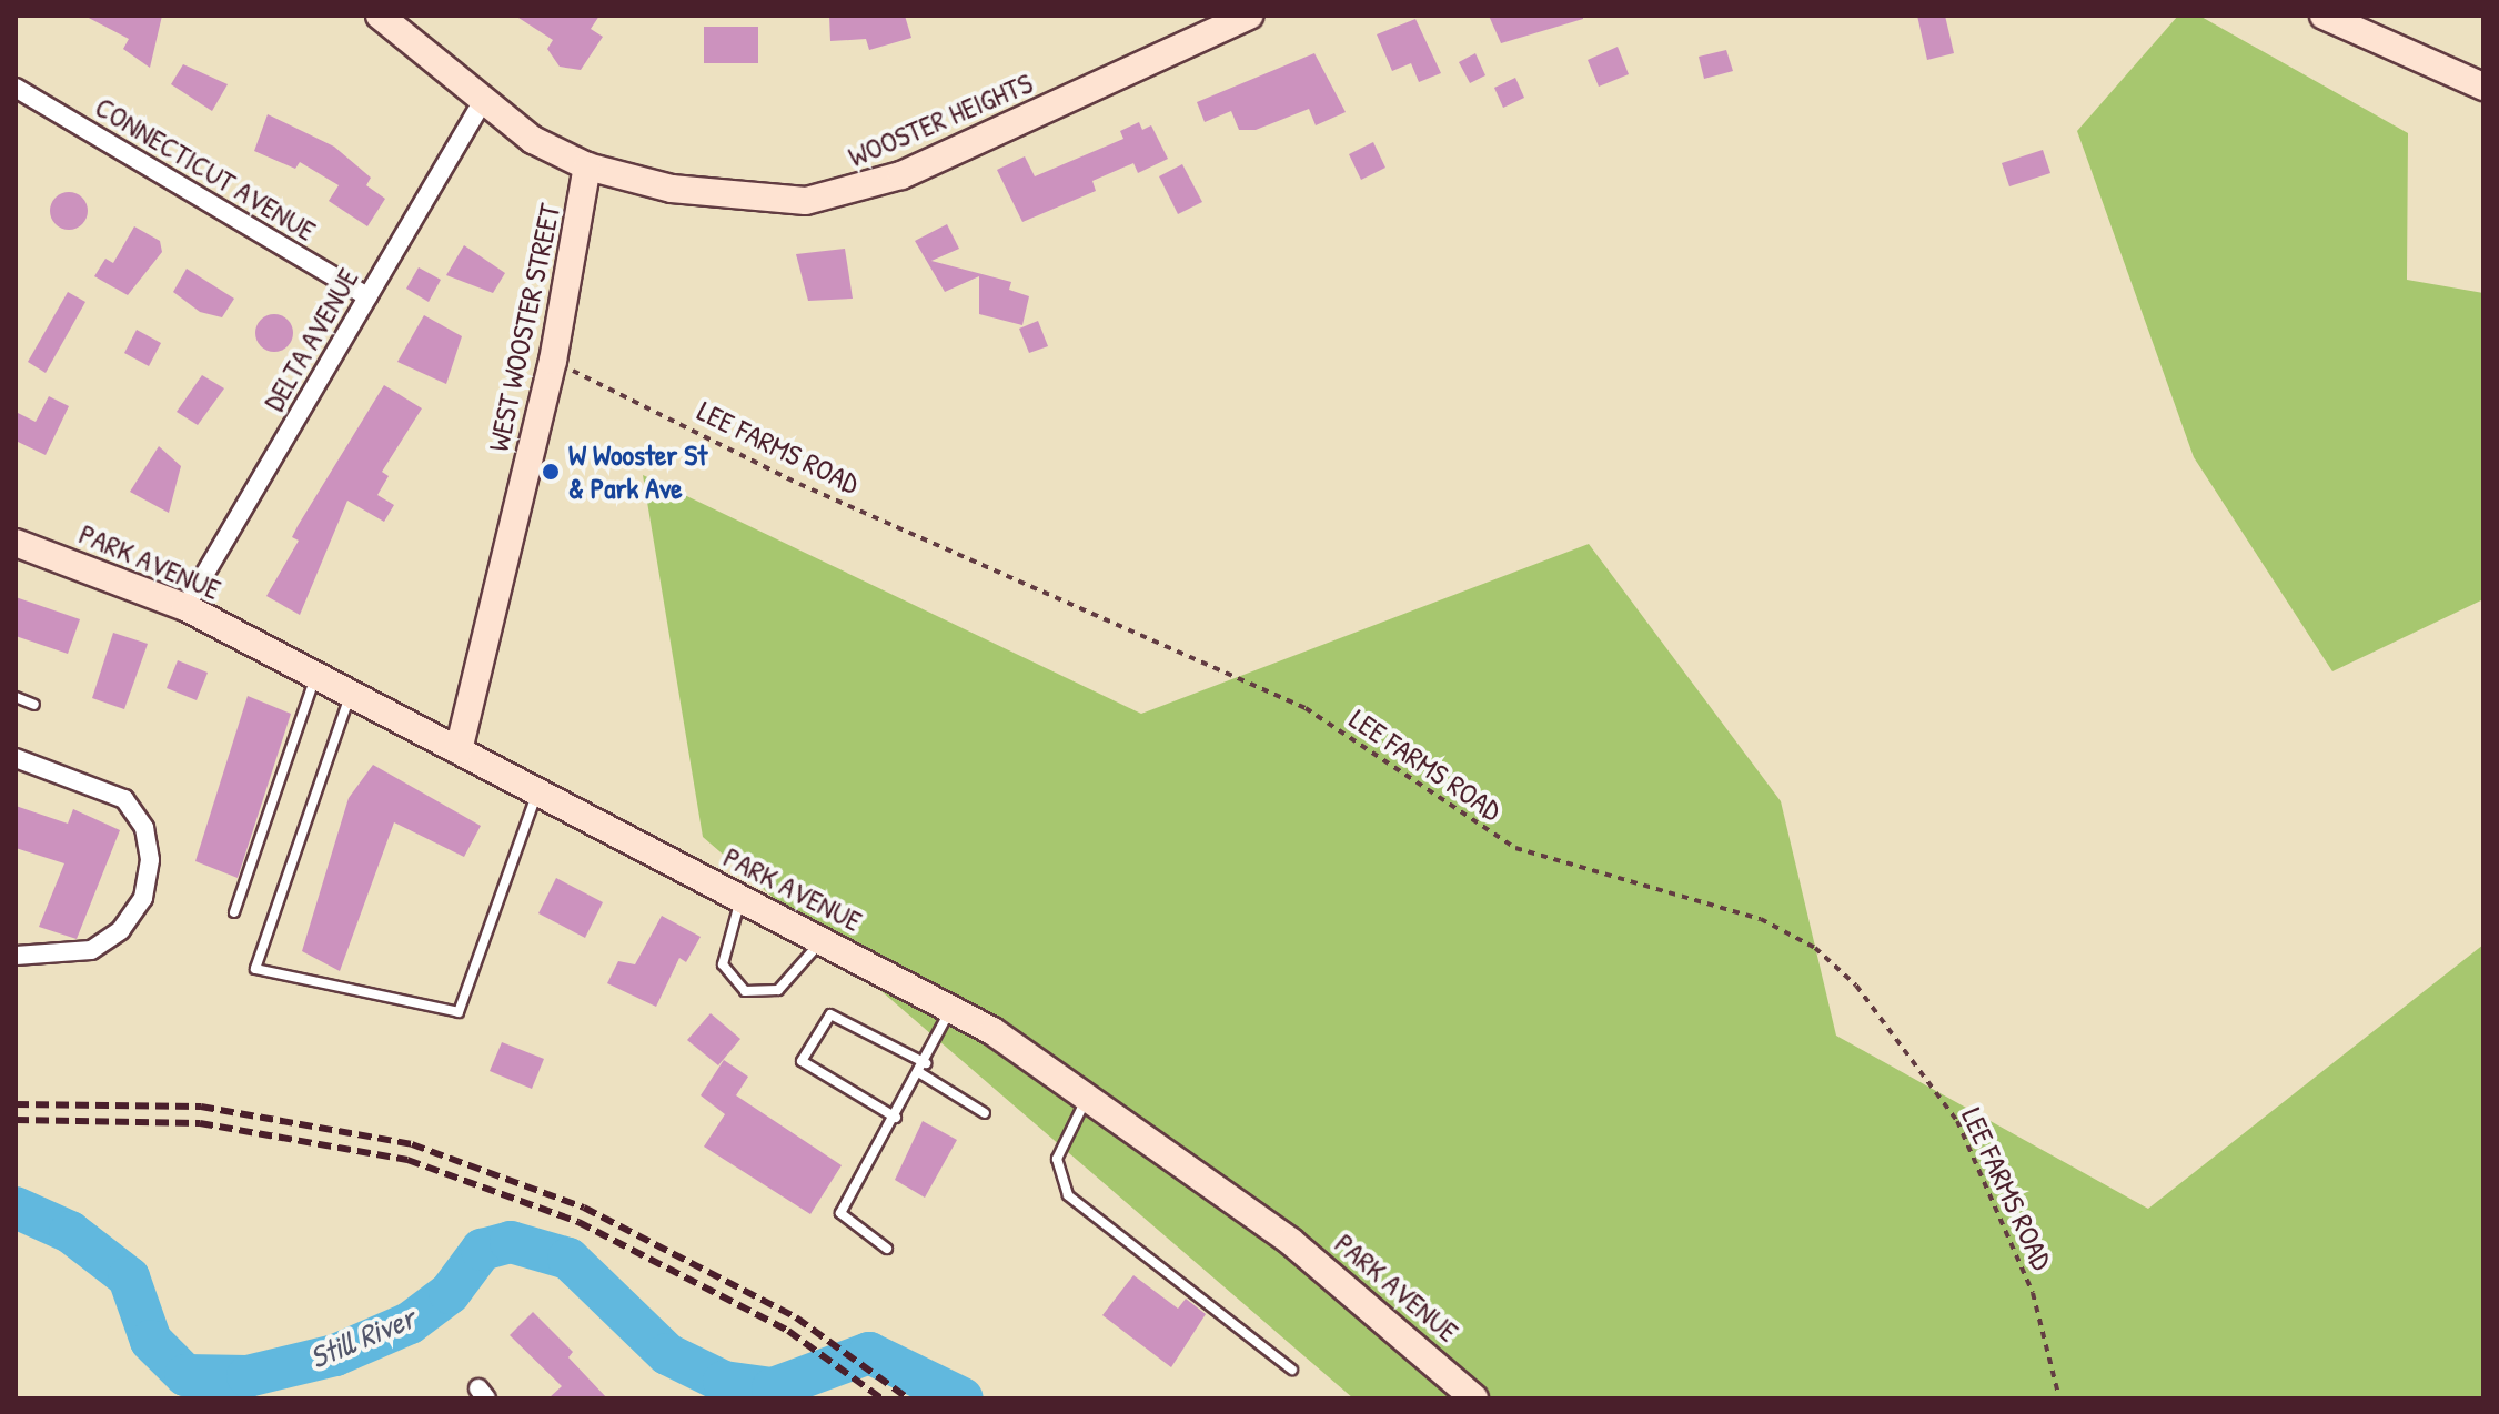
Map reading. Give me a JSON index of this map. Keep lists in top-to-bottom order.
{
  "streets": {
    "main road": ["WOOSTER HEIGHTS", "WEST WOOSTER STREET", "PARK AVENUE"],
    "street": ["CONNECTICUT AVENUE", "DELTA AVENUE"],
    "path": ["LEE FARMS ROAD"]
  },
  "crossings": [
    ["WOOSTER HEIGHTS", "WEST WOOSTER STREET"],
    ["CONNECTICUT AVENUE", "DELTA AVENUE"],
    ["WEST WOOSTER STREET", "LEE FARMS ROAD"],
    ["WEST WOOSTER STREET", "PARK AVENUE"],
    ["DELTA AVENUE", "PARK AVENUE"]
  ],
  "water": ["Still River"],
  "places": ["W Wooster St & Park Ave"]
}
